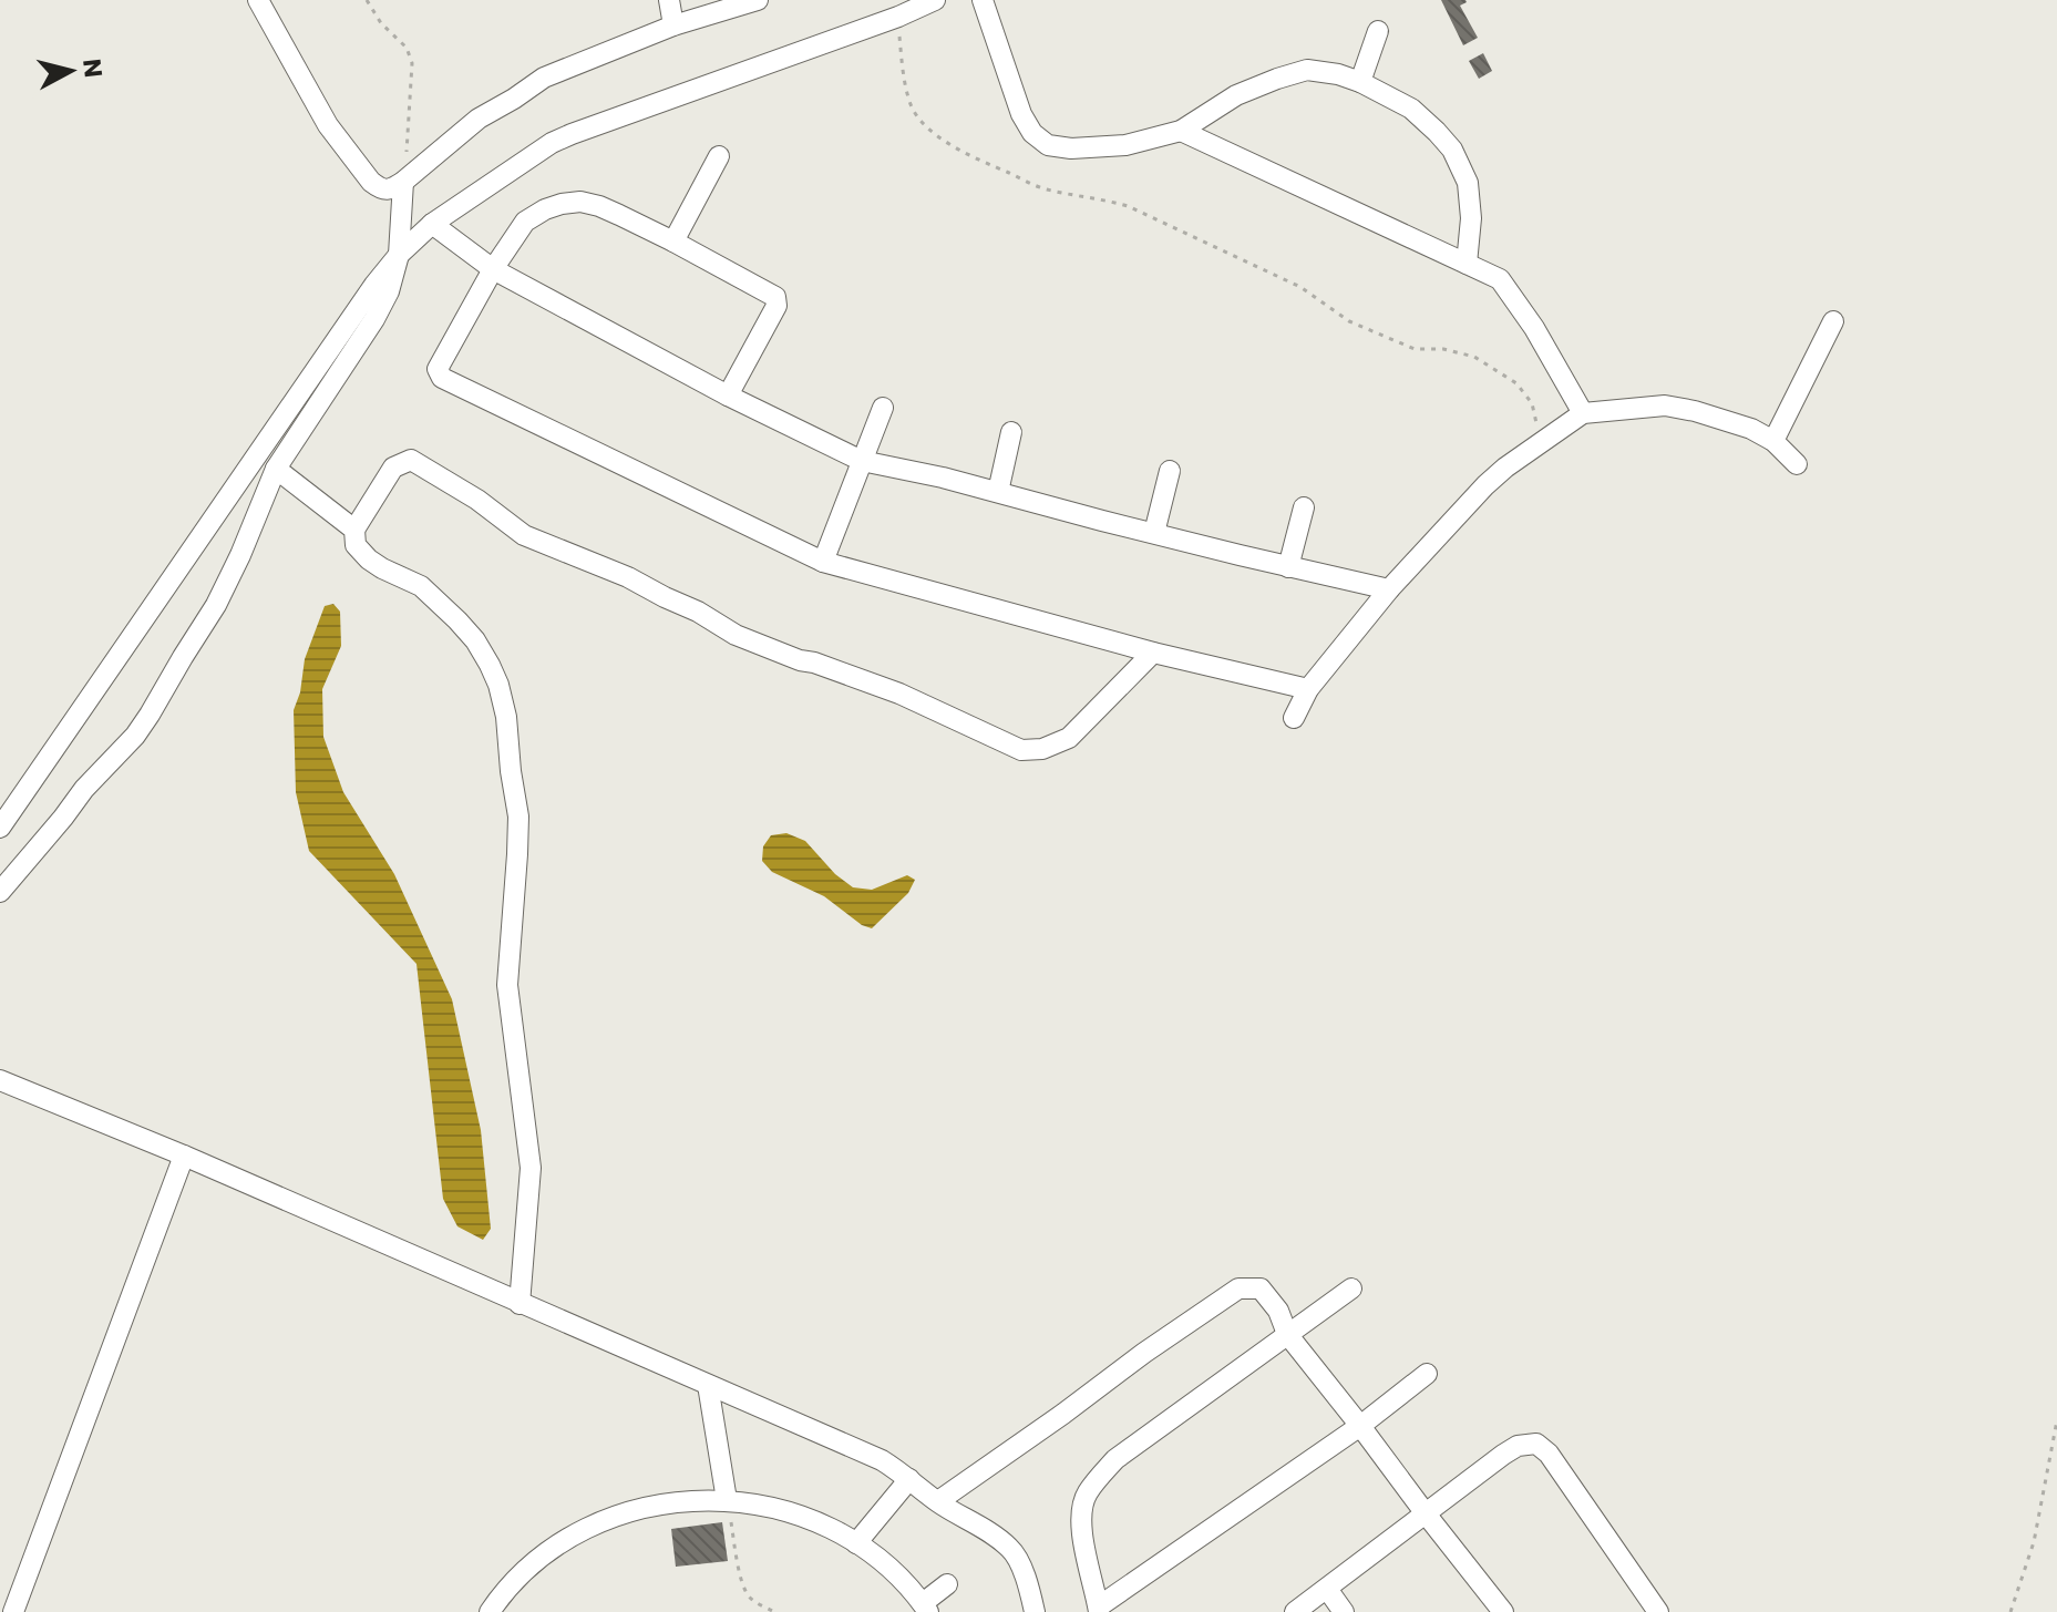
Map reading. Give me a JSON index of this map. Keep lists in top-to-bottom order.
{
  "north": "right"
}
